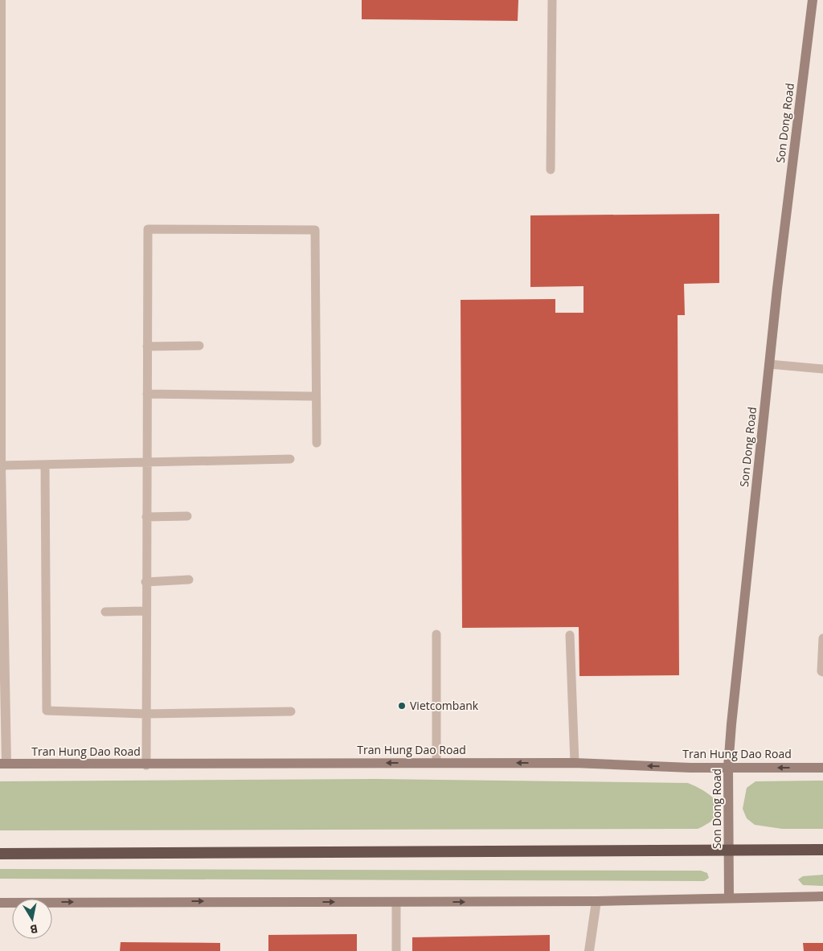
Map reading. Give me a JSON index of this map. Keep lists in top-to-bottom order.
{
  "streets": {
    "main road": ["Son Dong Road", "Tran Hung Dao Road"]
  },
  "crossings": [
    ["Son Dong Road", "Tran Hung Dao Road"]
  ],
  "one_way": ["Tran Hung Dao Road"],
  "places": ["Vietcombank"],
  "north": "bottom"
}
